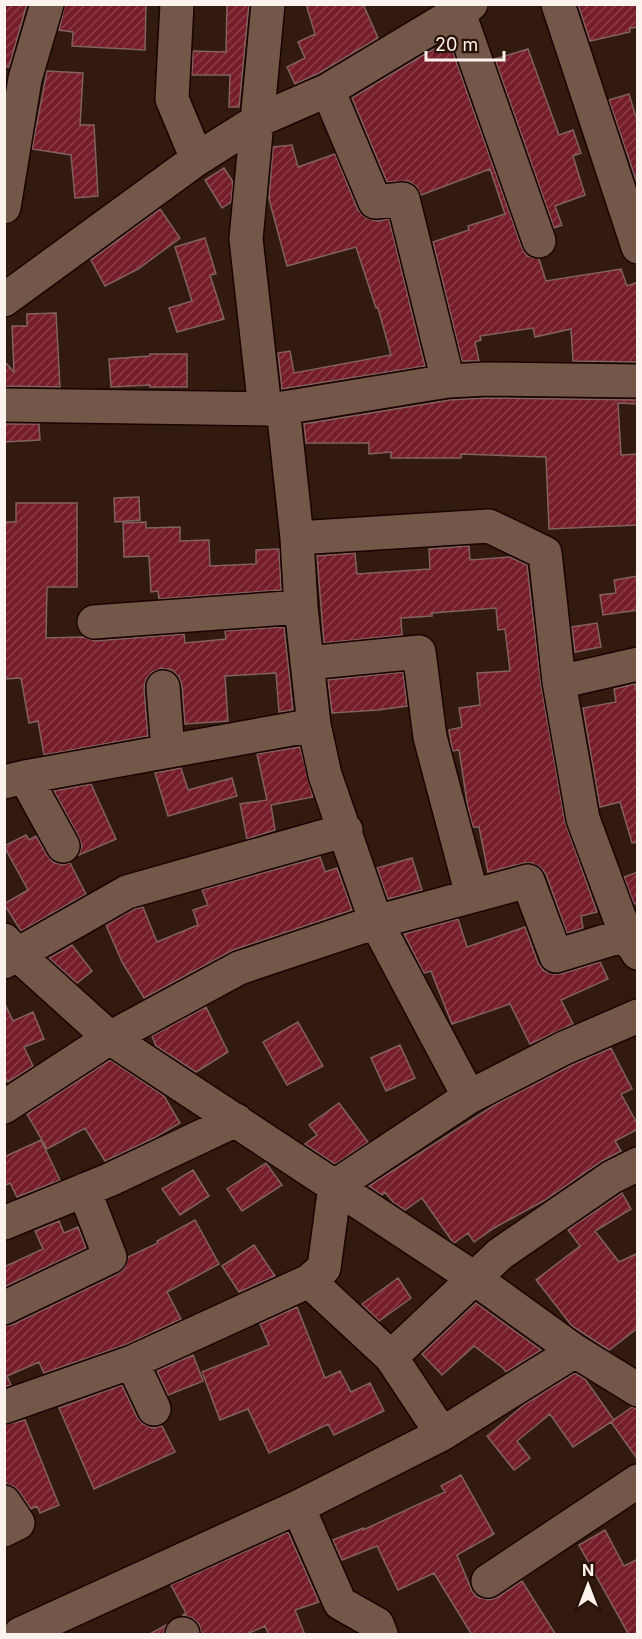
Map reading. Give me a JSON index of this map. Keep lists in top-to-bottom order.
{
  "scale_bar": "20 m",
  "north": "top"
}
